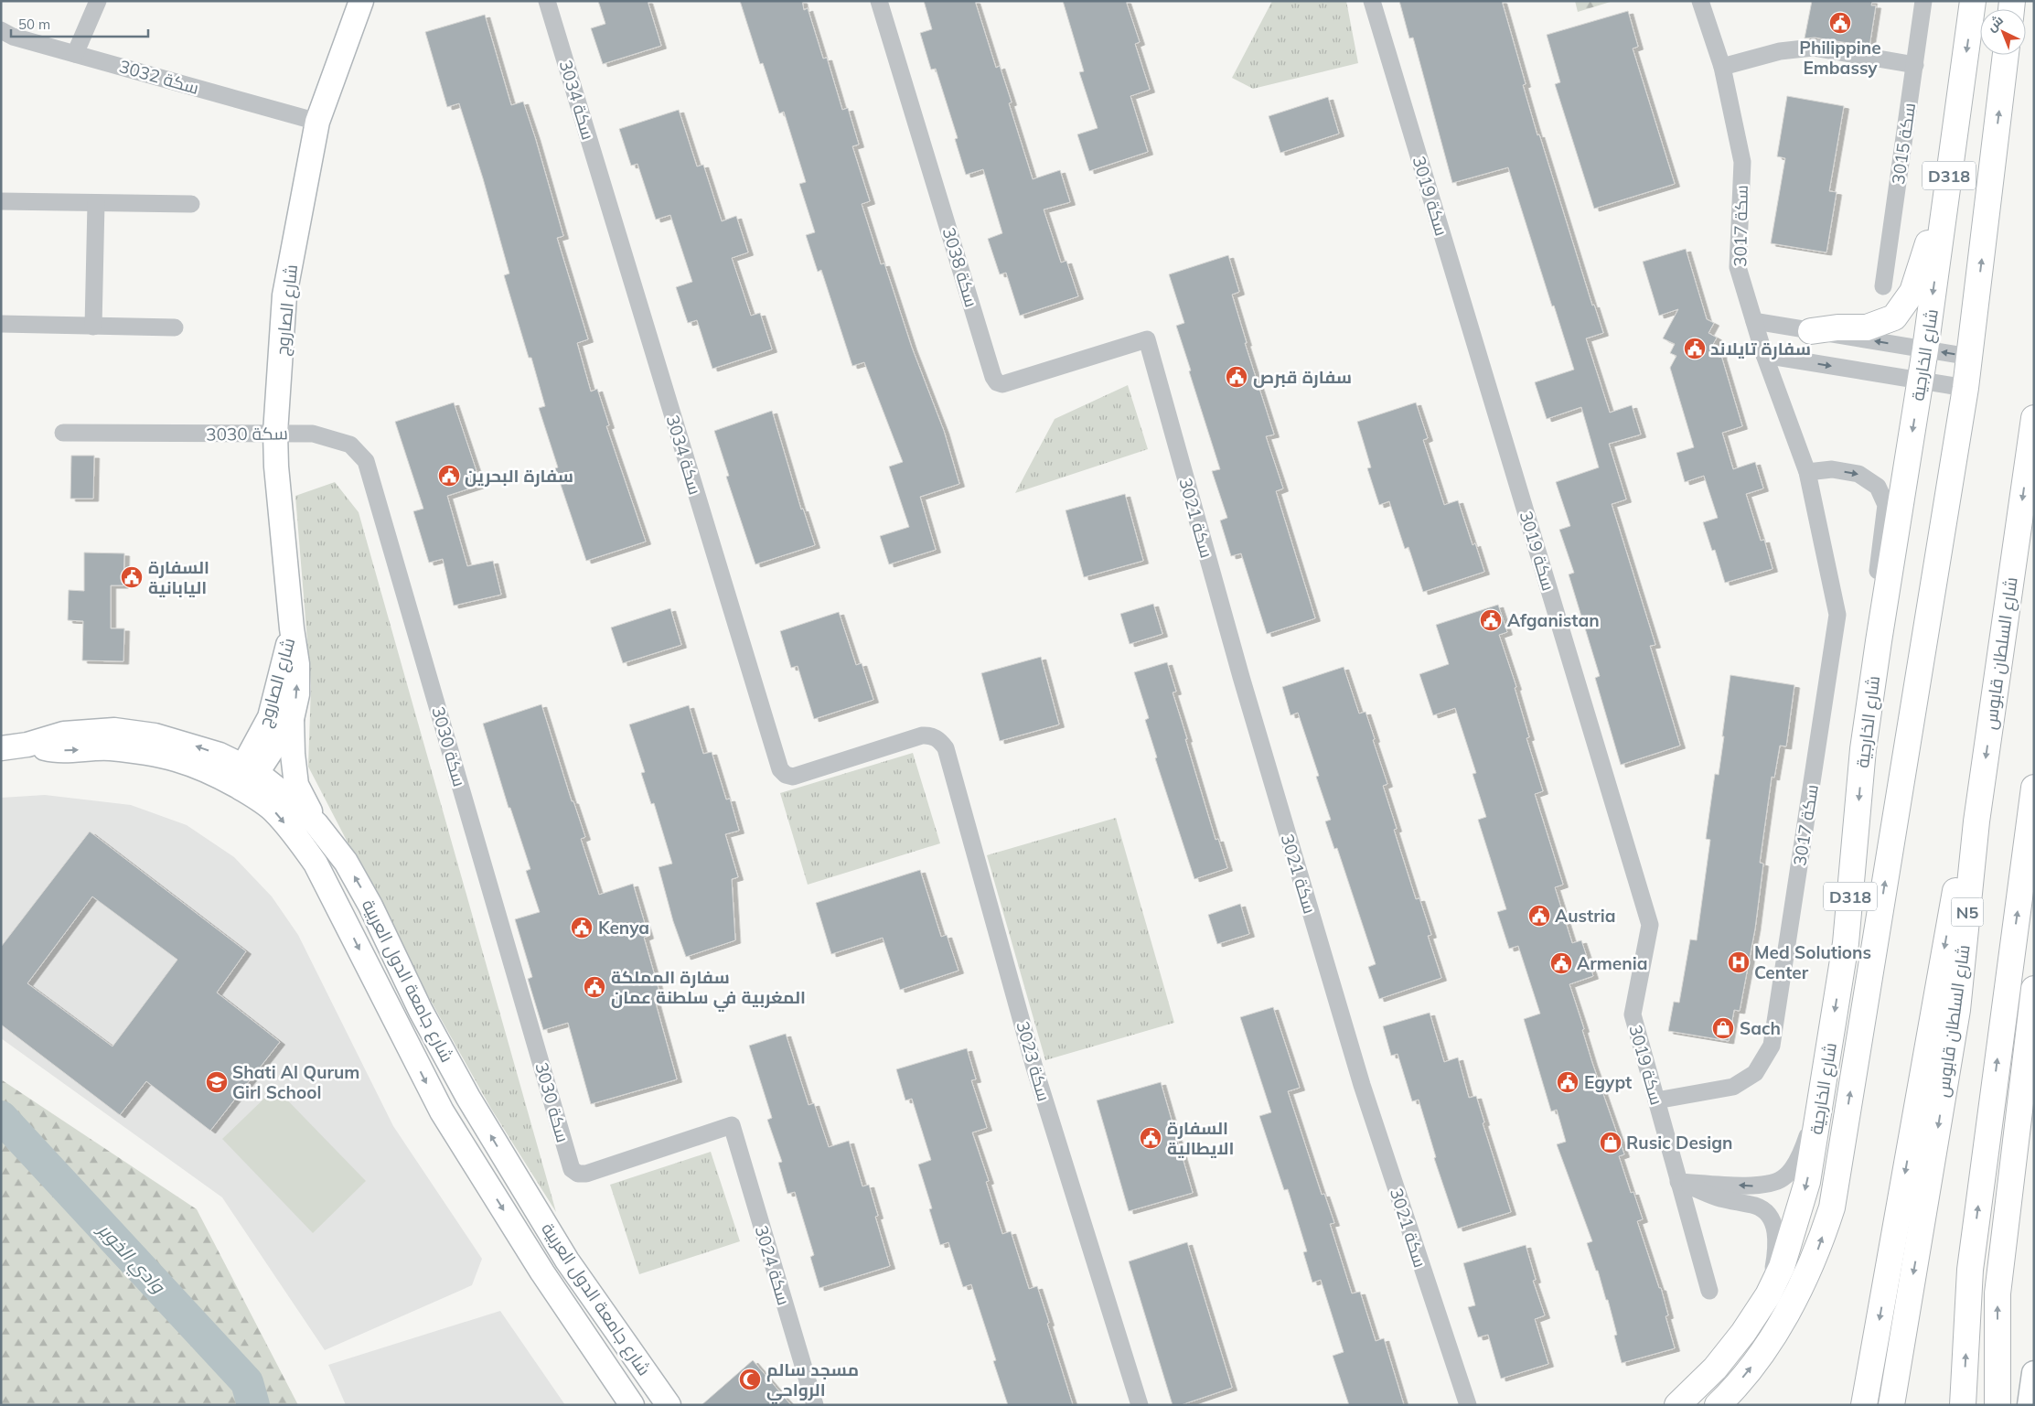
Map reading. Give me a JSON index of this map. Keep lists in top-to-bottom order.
{
  "streets": {
    "main road": [
      "D318",
      "شارع الصاروج",
      "شارع الخارجية",
      "شارع السلطان قابوس",
      "N5",
      "شارع جامعة الدول العربية"
    ],
    "street": [
      "سكة 3032",
      "سكة 3034",
      "سكة 3015",
      "سكة 3019",
      "سكة 3017",
      "سكة 3038",
      "سكة 3030",
      "سكة 3021",
      "سكة 3023",
      "سكة 3024"
    ]
  },
  "crossings": [
    ["سكة 3032", "شارع الصاروج"],
    ["سكة 3034", "سكة 3023"],
    ["سكة 3019", "سكة 3017"],
    ["سكة 3038", "سكة 3021"],
    ["شارع الصاروج", "سكة 3030"],
    ["شارع الصاروج", "شارع جامعة الدول العربية"],
    ["سكة 3030", "سكة 3024"]
  ],
  "water": ["وادي الخوير"],
  "places": {
    "public building": [
      "Philippine Embassy",
      "سفارة تايلاند",
      "سفارة قبرص",
      "سفارة البحرين",
      "السفارة اليابانية",
      "Afganistan",
      "Austria",
      "Kenya",
      "Armenia",
      "سفارة المملكة المغربية في سلطنة عمان",
      "Egypt",
      "السفارة الايطالية"
    ],
    "hospital": ["Med Solutions Center"],
    "shop": ["Sach", "Rusic Design"],
    "school or university": ["Shati Al Qurum Girl School"],
    "mosque": ["مسجد سالم الرواحي"]
  },
  "scale_bar": "50 m",
  "north": "top left"
}
